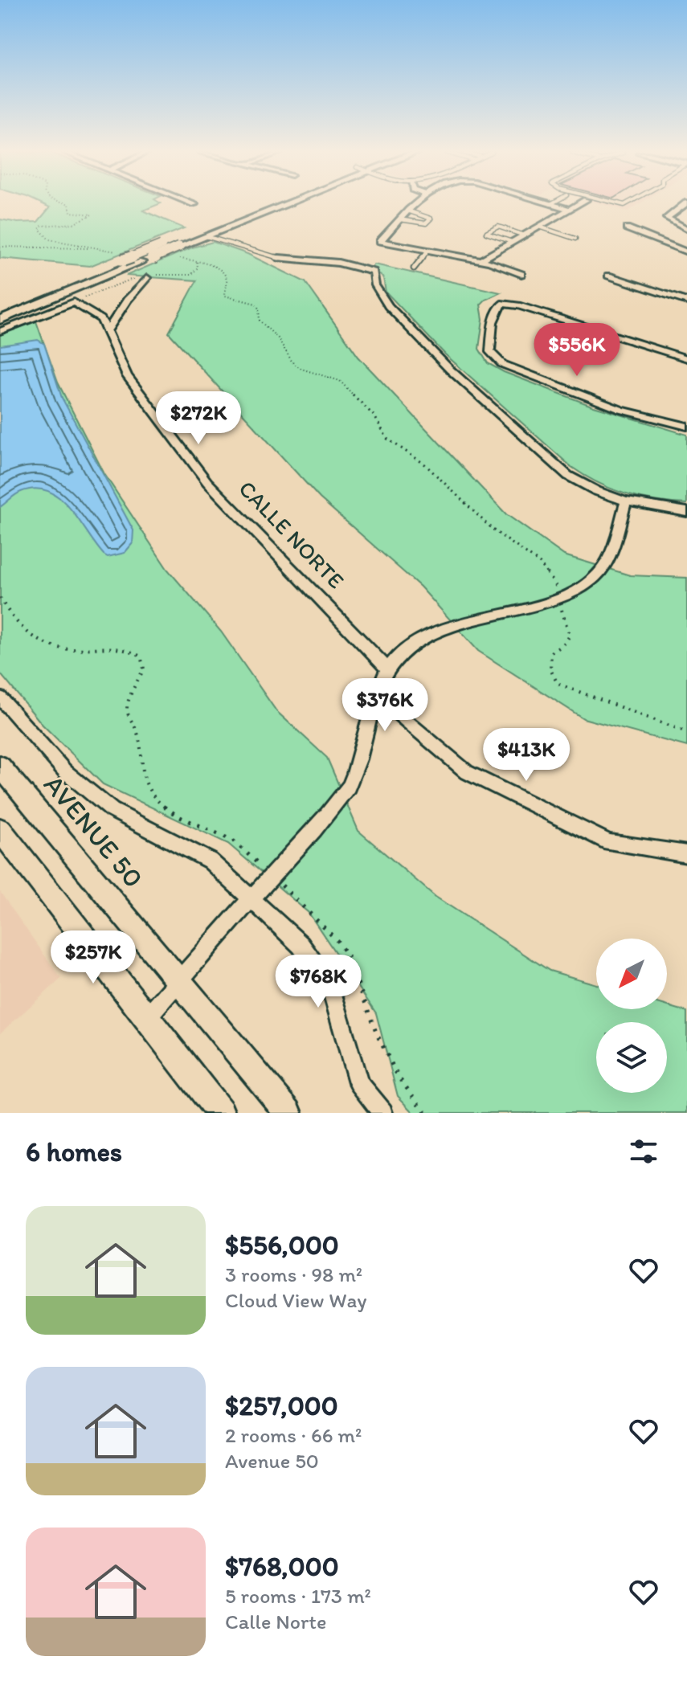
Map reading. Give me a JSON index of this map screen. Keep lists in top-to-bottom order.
{
  "streets": {
    "main road": ["AVENUE 50"],
    "street": ["CALLE NORTE"]
  },
  "north": "bottom left",
  "page": {
    "price": [
      "$556K",
      "$272K",
      "$376K",
      "$413K",
      "$257K",
      "$768K"
    ],
    "heading": "6 homes",
    "list": [
      {
        "name": "$556,000",
        "note": "3 rooms · 98 m² · Cloud View Way"
      },
      {
        "name": "$257,000",
        "note": "2 rooms · 66 m² · Avenue 50"
      },
      {
        "name": "$768,000",
        "note": "5 rooms · 173 m² · Calle Norte"
      }
    ]
  }
}
